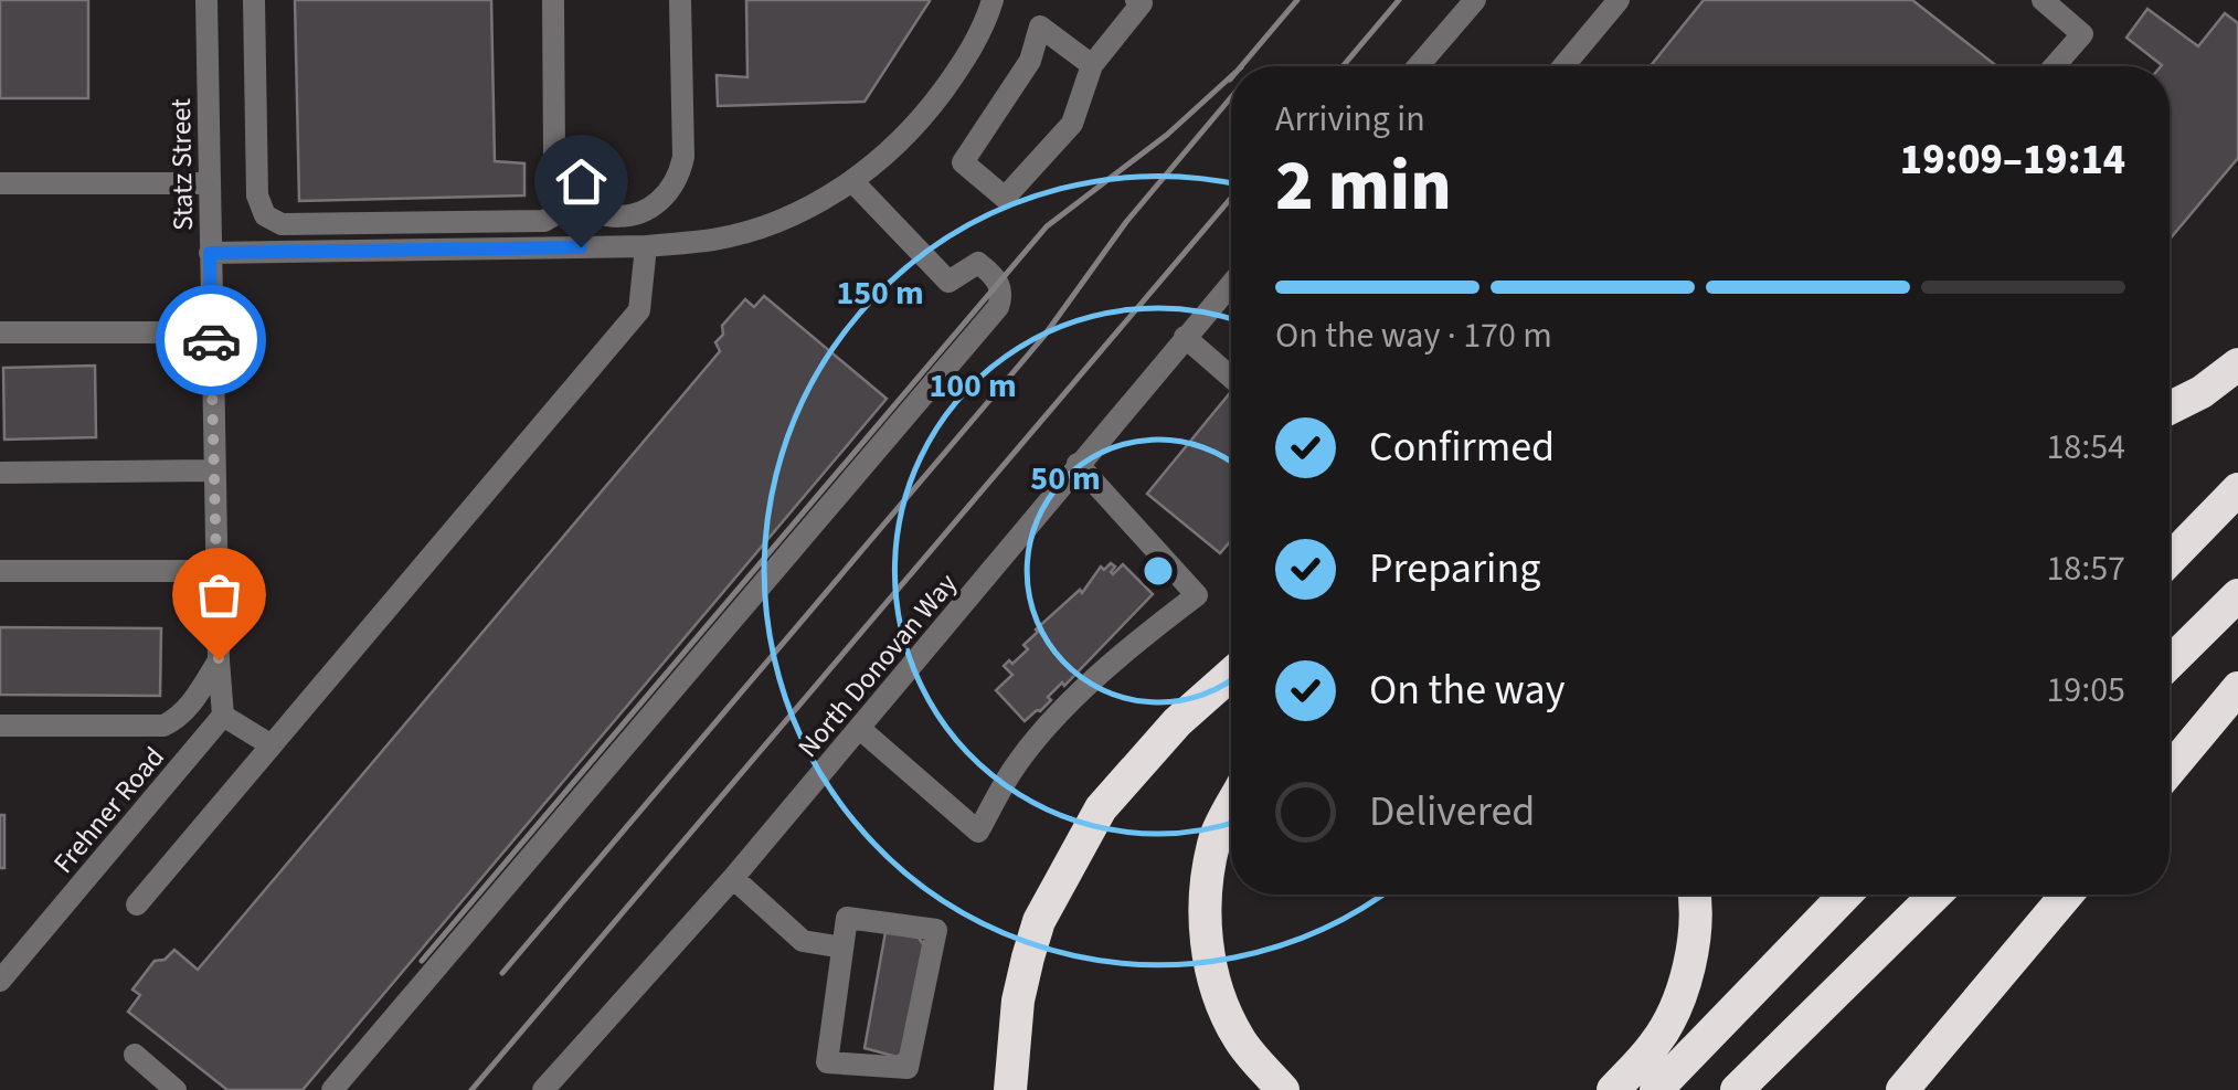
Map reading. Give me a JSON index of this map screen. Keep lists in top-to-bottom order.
{
  "streets": {
    "street": ["Statz Street", "North Donovan Way", "Frehner Road"]
  },
  "page": {
    "heading": ["2 min", "Arriving in", "19:09–19:14"],
    "bar": "On the way · 170 m",
    "list": [
      ["Confirmed", "18:54"],
      ["Preparing", "18:57"],
      ["On the way", "19:05"],
      "Delivered"
    ]
  },
  "rings": ["150 m", "100 m", "50 m"]
}
